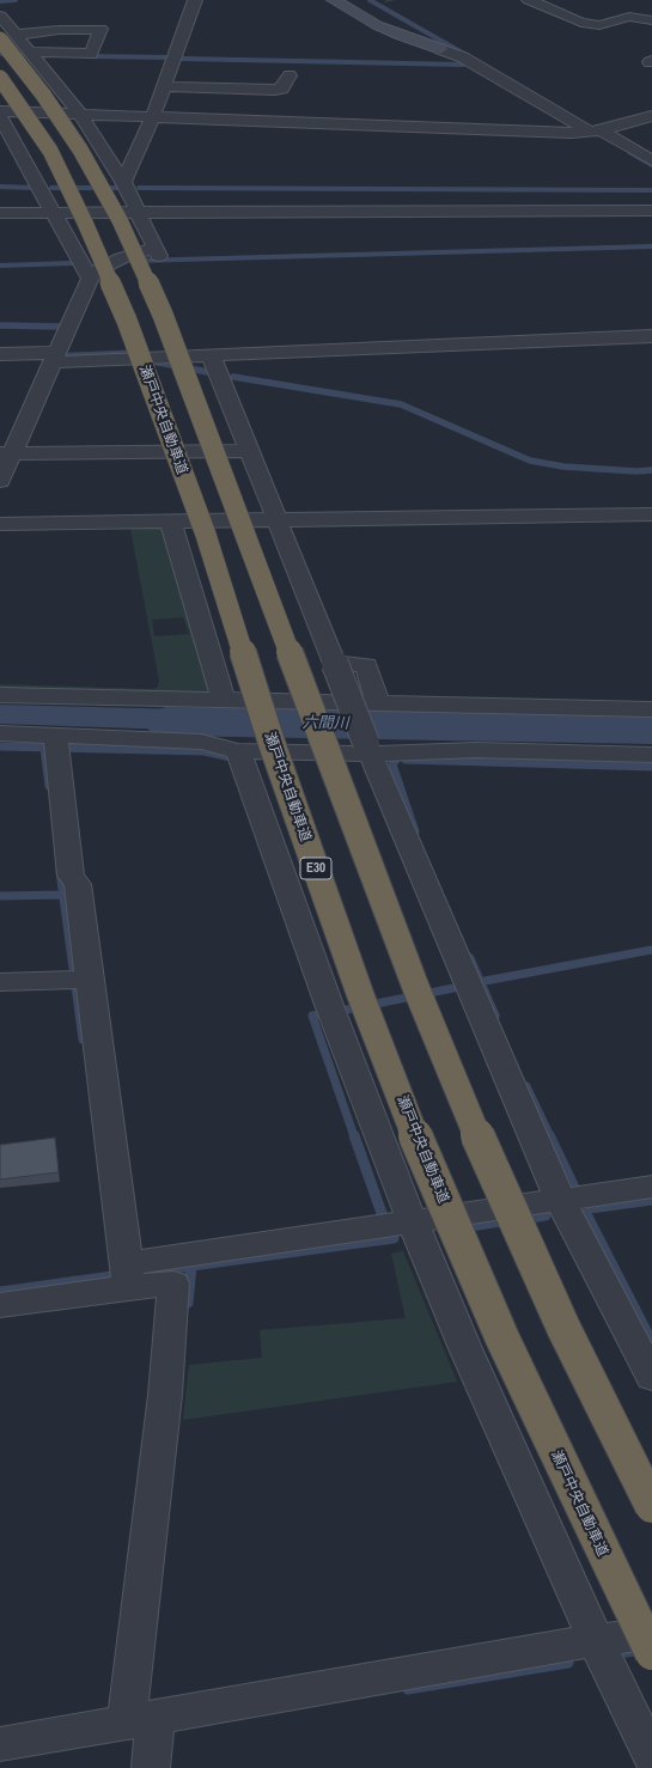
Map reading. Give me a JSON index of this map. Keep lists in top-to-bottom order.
{
  "streets": {
    "highway": ["瀬戸中央自動車道", "E30"]
  },
  "water": ["六間川"]
}
